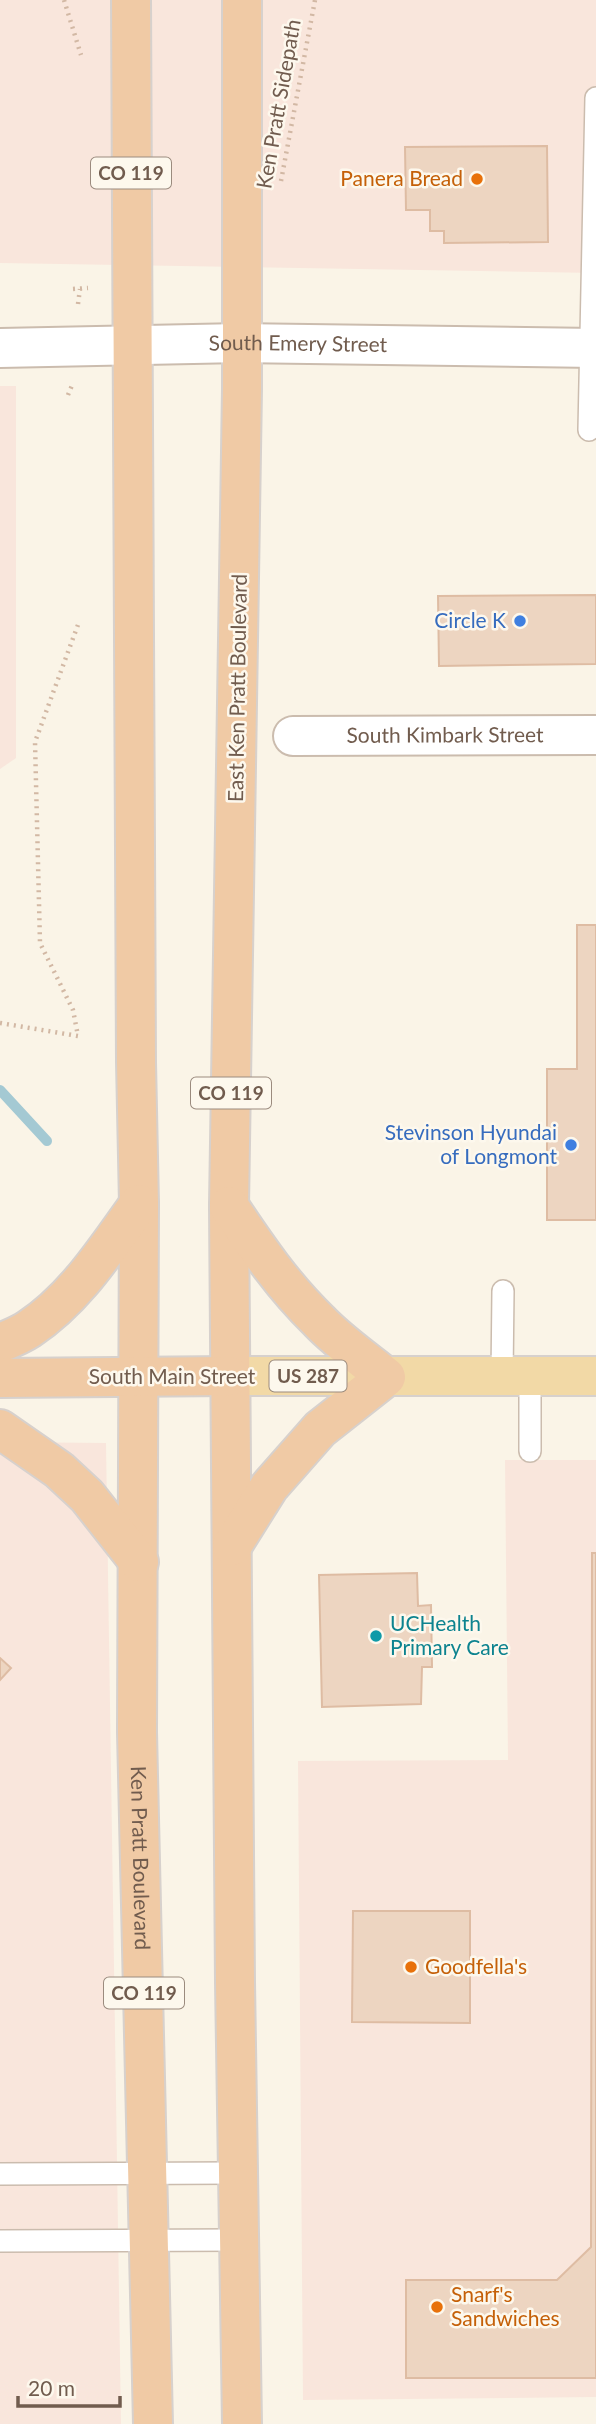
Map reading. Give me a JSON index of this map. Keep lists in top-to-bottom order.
{
  "streets": {
    "highway": [
      "CO 119",
      "East Ken Pratt Boulevard",
      "US 287",
      "South Main Street",
      "Ken Pratt Boulevard"
    ],
    "street": ["South Emery Street", "South Kimbark Street"],
    "path": ["Ken Pratt Sidepath"]
  },
  "crossings": [
    ["CO 119", "South Emery Street"],
    ["CO 119", "East Ken Pratt Boulevard"],
    ["CO 119", "South Main Street"],
    ["CO 119", "Ken Pratt Boulevard"],
    ["South Emery Street", "East Ken Pratt Boulevard"],
    ["East Ken Pratt Boulevard", "South Main Street"],
    ["South Main Street", "Ken Pratt Boulevard"]
  ],
  "places": [
    "Panera Bread",
    "Circle K",
    "Stevinson Hyundai of Longmont",
    "UCHealth Primary Care",
    "Goodfella's",
    "Snarf's Sandwiches"
  ],
  "scale_bar": "20 m"
}
